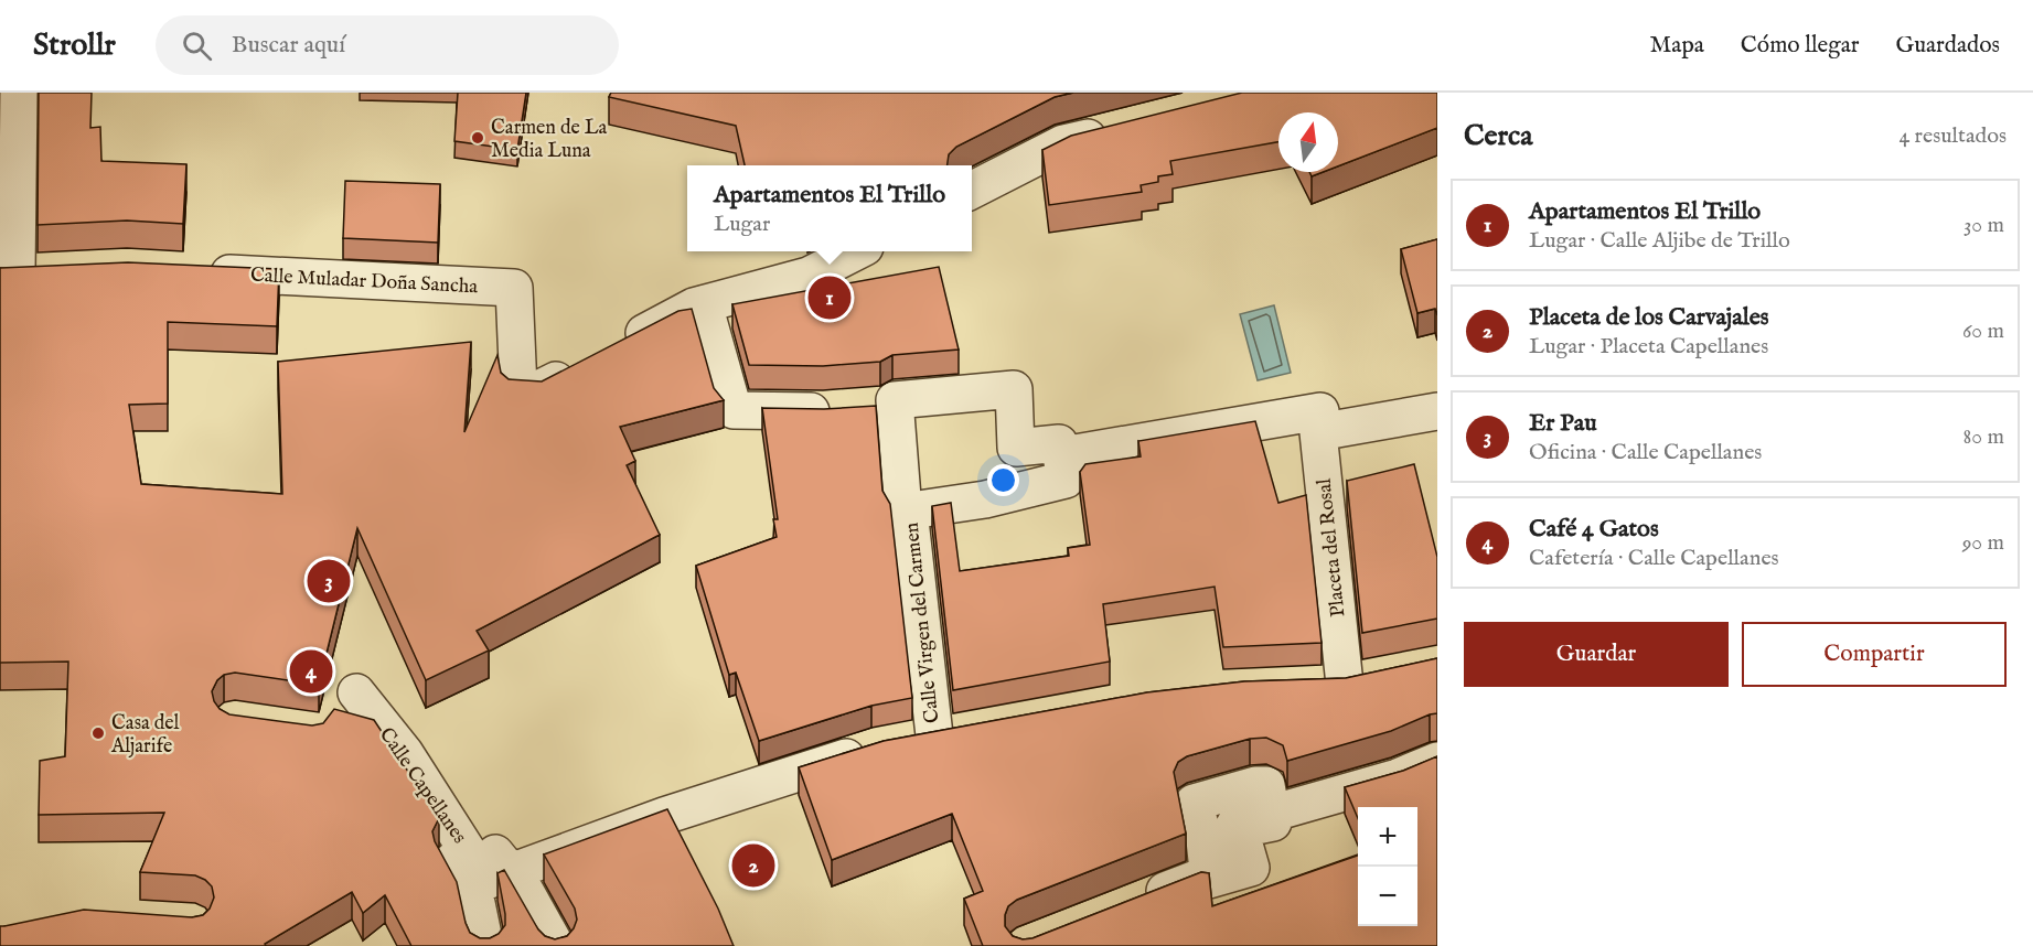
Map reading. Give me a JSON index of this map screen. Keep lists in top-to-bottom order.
{
  "streets": {
    "street": [
      "Calle Muladar Doña Sancha",
      "Placeta del Rosal",
      "Calle Virgen del Carmen",
      "Calle Capellanes"
    ]
  },
  "places": ["Carmen de La Media Luna", "Casa del Aljarife"],
  "north": "top",
  "page": {
    "header": "Strollr",
    "search": "Buscar aquí",
    "nav": ["Mapa", "Cómo llegar", "Guardados"],
    "heading": ["Cerca", "4 resultados"],
    "popup": ["Apartamentos El Trillo", "Lugar"],
    "list": [
      {
        "mark": "1",
        "name": "Apartamentos El Trillo",
        "note": "Lugar · Calle Aljibe de Trillo",
        "value": "30 m"
      },
      {
        "mark": "2",
        "name": "Placeta de los Carvajales",
        "note": "Lugar · Placeta Capellanes",
        "value": "60 m"
      },
      {
        "mark": "3",
        "name": "Er Pau",
        "note": "Oficina · Calle Capellanes",
        "value": "80 m"
      },
      {
        "mark": "4",
        "name": "Café 4 Gatos",
        "note": "Cafetería · Calle Capellanes",
        "value": "90 m"
      }
    ],
    "pins": [
      "1",
      "3",
      "4",
      "2"
    ],
    "buttons": ["Guardar", "Compartir"],
    "map_buttons": ["+", "−"]
  }
}
